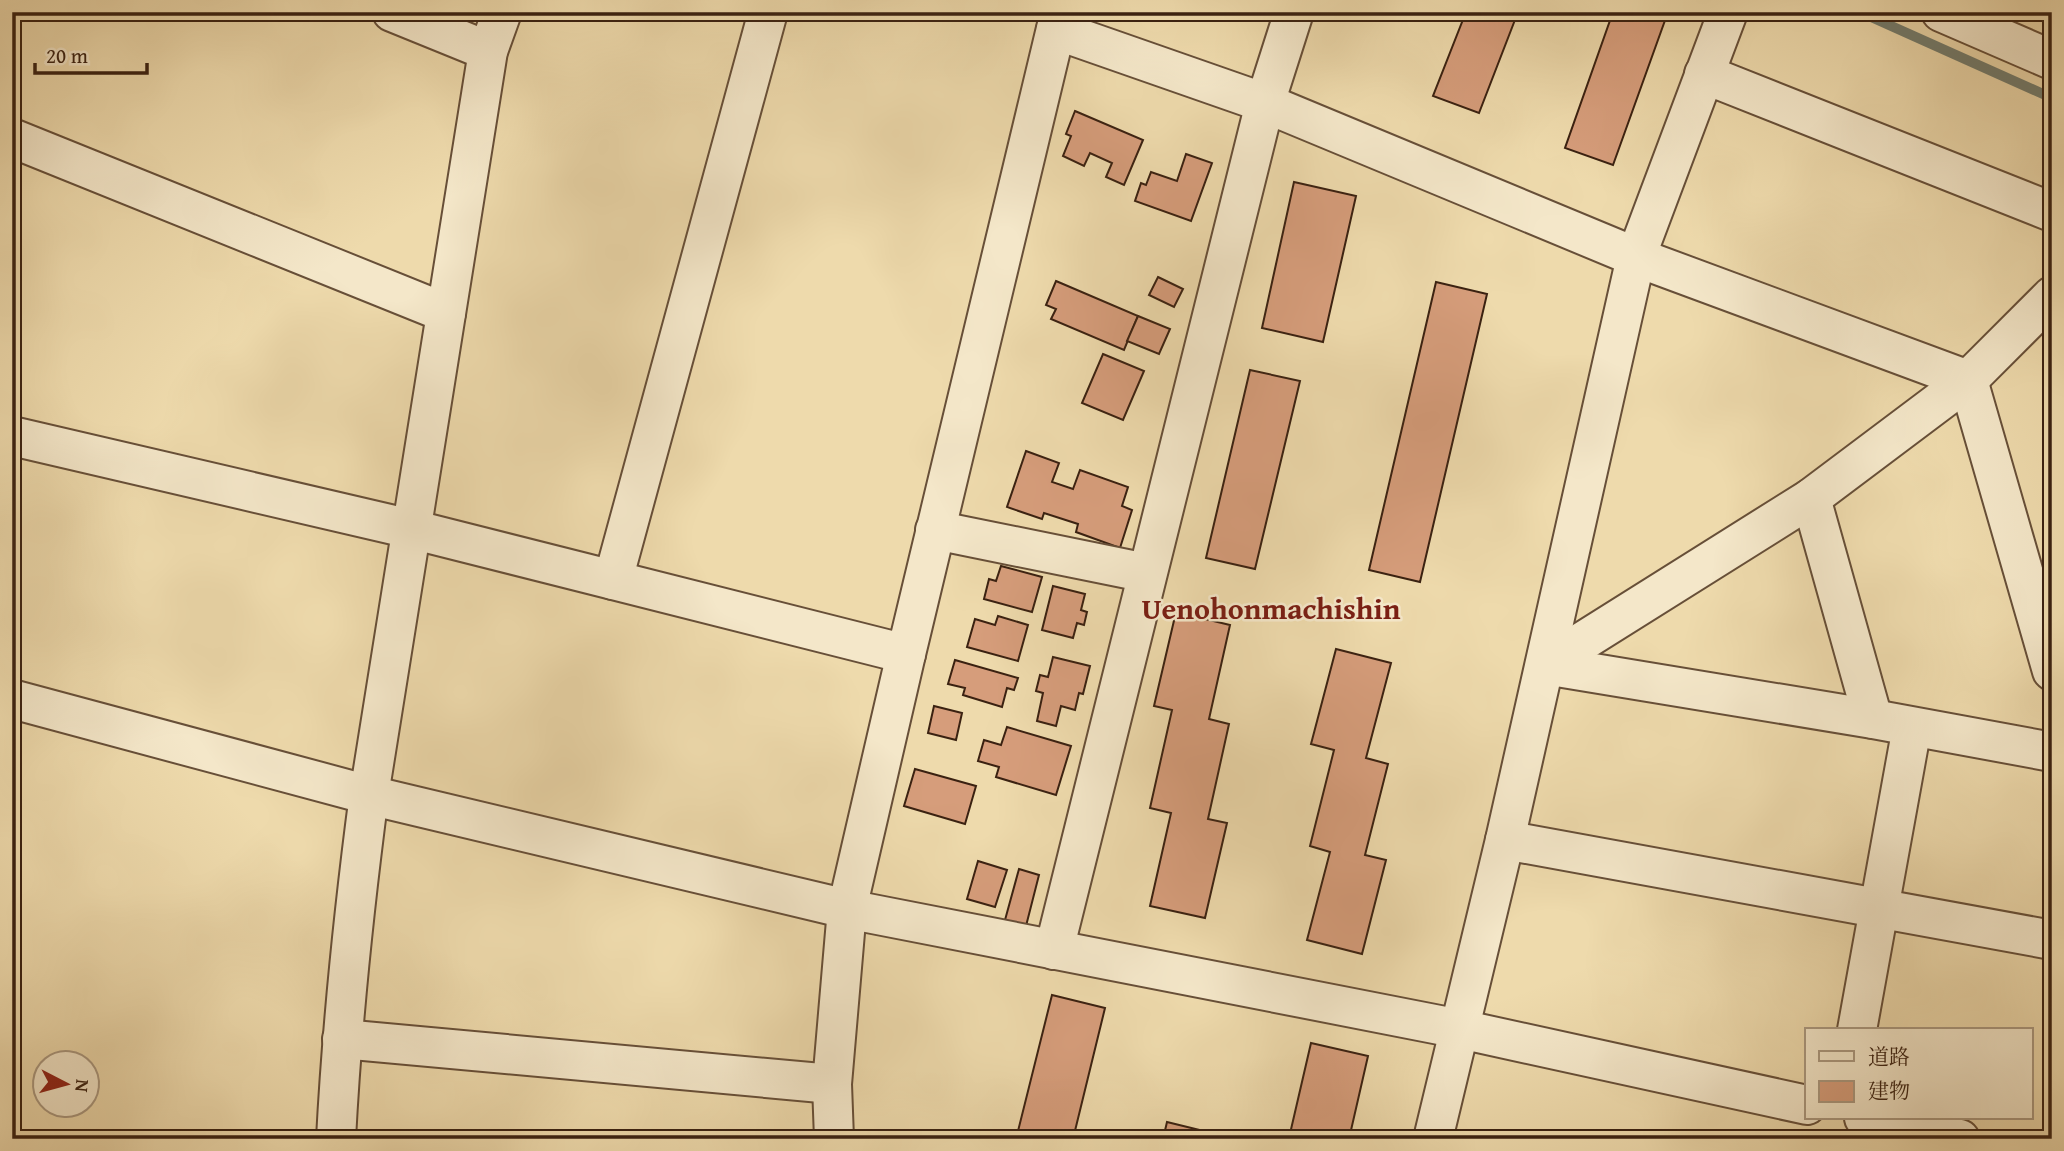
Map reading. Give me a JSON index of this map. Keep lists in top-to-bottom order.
{
  "districts": ["Uenohonmachishin"],
  "legend": ["道路", "建物"],
  "scale_bar": "20 m",
  "north": "right"
}
